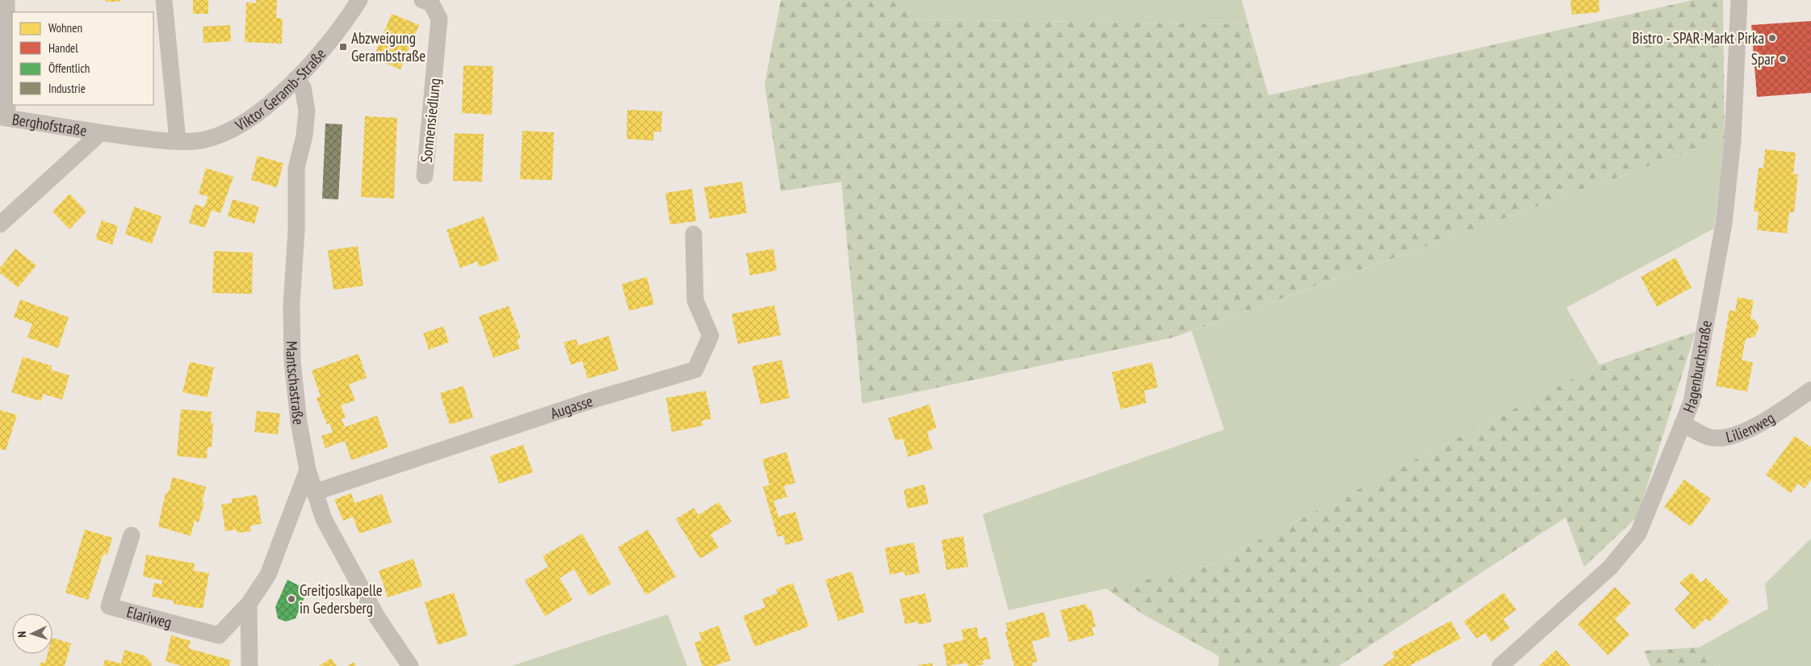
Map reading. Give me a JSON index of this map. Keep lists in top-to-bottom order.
{
  "streets": {
    "street": [
      "Viktor Geramb-Straße",
      "Sonnensiedlung",
      "Berghofstraße",
      "Hagenbuchstraße",
      "Mantschastraße",
      "Augasse",
      "Lilienweg",
      "Elariweg"
    ]
  },
  "crossings": [
    ["Viktor Geramb-Straße", "Berghofstraße"],
    ["Viktor Geramb-Straße", "Mantschastraße"],
    ["Hagenbuchstraße", "Lilienweg"],
    ["Mantschastraße", "Augasse"],
    ["Mantschastraße", "Elariweg"]
  ],
  "places": {
    "other": ["Bistro - SPAR-Markt Pirka", "Spar", "Greitjoslkapelle in Gedersberg"],
    "transit": ["Abzweigung Gerambstraße"]
  },
  "legend": [
    "Wohnen",
    "Handel",
    "Öffentlich",
    "Industrie"
  ],
  "north": "left"
}
